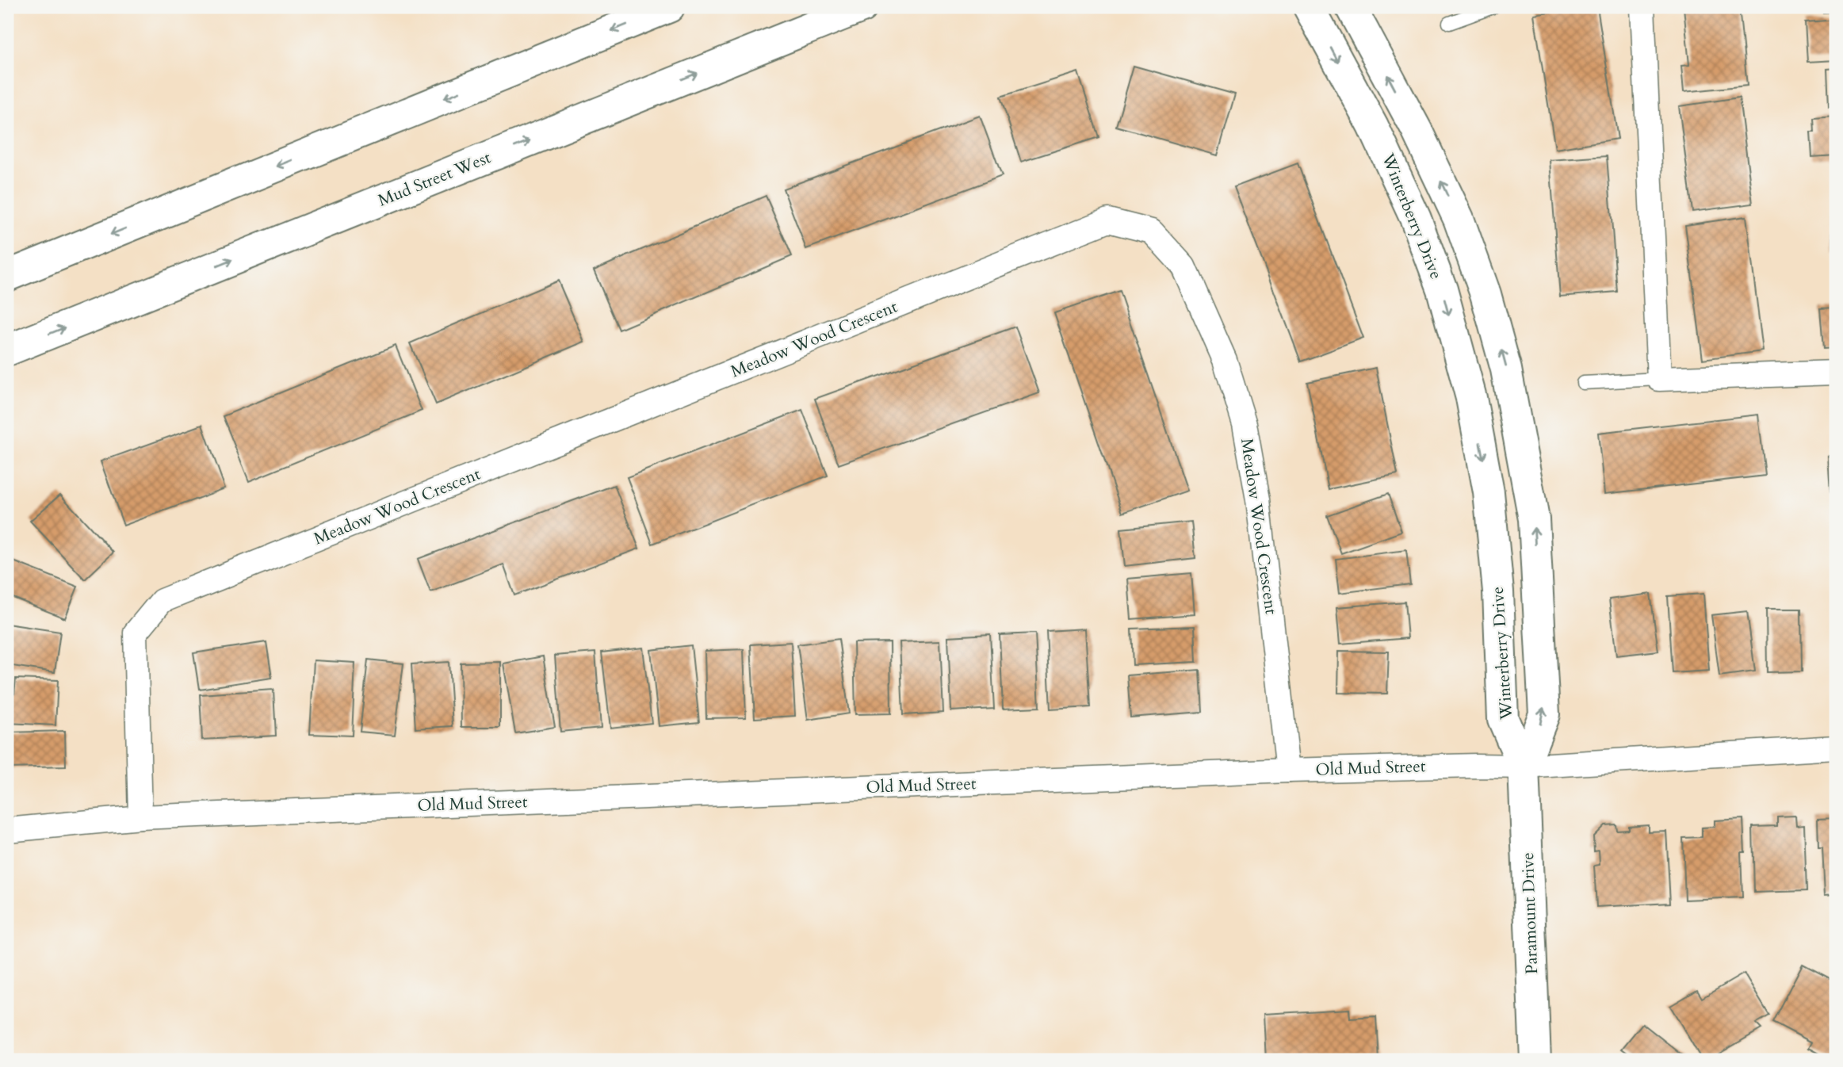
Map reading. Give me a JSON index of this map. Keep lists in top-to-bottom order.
{
  "streets": {
    "street": [
      "Mud Street West",
      "Winterberry Drive",
      "Meadow Wood Crescent",
      "Old Mud Street",
      "Paramount Drive"
    ]
  },
  "crossings": [
    ["Winterberry Drive", "Old Mud Street"],
    ["Winterberry Drive", "Paramount Drive"],
    ["Meadow Wood Crescent", "Old Mud Street"],
    ["Old Mud Street", "Paramount Drive"]
  ]
}
